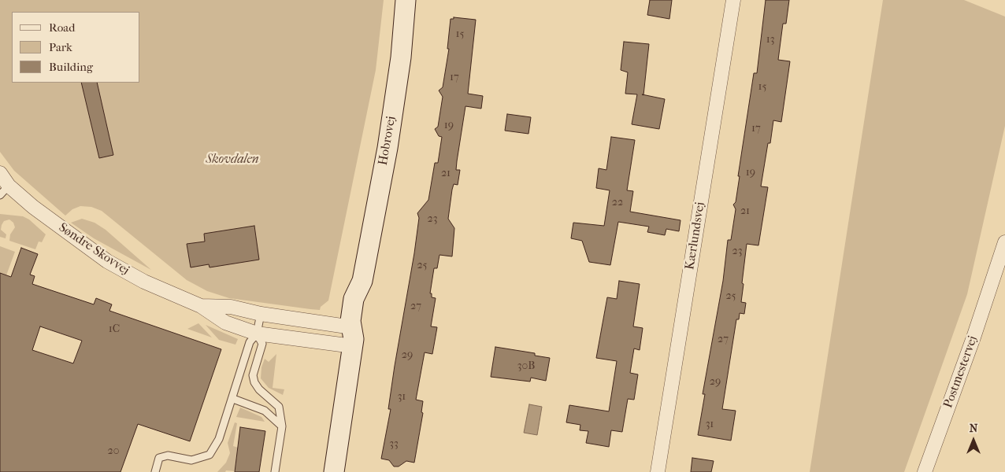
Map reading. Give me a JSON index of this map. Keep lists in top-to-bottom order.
{
  "streets": {
    "main road": ["Hobrovej"],
    "street": ["Kærlundsvej", "Søndre Skovvej", "Postmestervej"]
  },
  "crossings": [
    ["Hobrovej", "Søndre Skovvej"]
  ],
  "parks": ["Skovdalen"],
  "house_numbers": [
    "15",
    "13",
    "17",
    "15",
    "19",
    "17",
    "19",
    "21",
    "22",
    "21",
    "23",
    "23",
    "25",
    "25",
    "27",
    "1C",
    "27",
    "29",
    "30B",
    "29",
    "31",
    "31",
    "33",
    "20"
  ],
  "legend": ["Road", "Park", "Building"],
  "north": "top"
}
